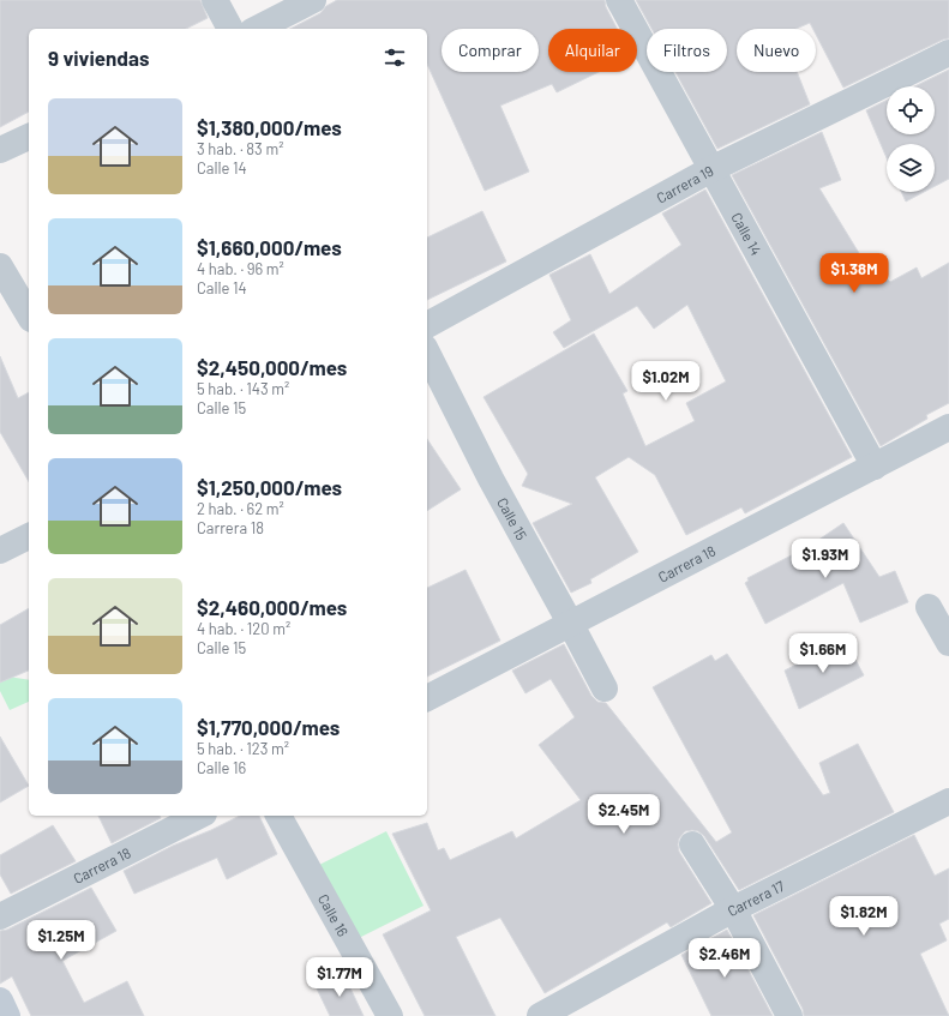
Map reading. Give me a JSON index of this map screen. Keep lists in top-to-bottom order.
{
  "streets": {
    "street": [
      "Carrera 19",
      "Calle 14",
      "Calle 15",
      "Carrera 18",
      "Carrera 17",
      "Calle 16"
    ]
  },
  "crossings": [
    ["Carrera 19", "Calle 14"],
    ["Calle 14", "Carrera 18"],
    ["Calle 15", "Carrera 18"]
  ],
  "page": {
    "chip": [
      "Comprar",
      "Alquilar",
      "Filtros",
      "Nuevo"
    ],
    "heading": "9 viviendas",
    "list": [
      {
        "name": "$1,380,000/mes",
        "note": "3 hab. · 83 m² · Calle 14"
      },
      {
        "name": "$1,660,000/mes",
        "note": "4 hab. · 96 m² · Calle 14"
      },
      {
        "name": "$2,450,000/mes",
        "note": "5 hab. · 143 m² · Calle 15"
      },
      {
        "name": "$1,250,000/mes",
        "note": "2 hab. · 62 m² · Carrera 18"
      },
      {
        "name": "$2,460,000/mes",
        "note": "4 hab. · 120 m² · Calle 15"
      },
      {
        "name": "$1,770,000/mes",
        "note": "5 hab. · 123 m² · Calle 16"
      }
    ],
    "price": [
      "$1.38M",
      "$1.02M",
      "$1.93M",
      "$1.66M",
      "$2.45M",
      "$1.82M",
      "$1.25M",
      "$2.46M",
      "$1.77M"
    ]
  }
}
